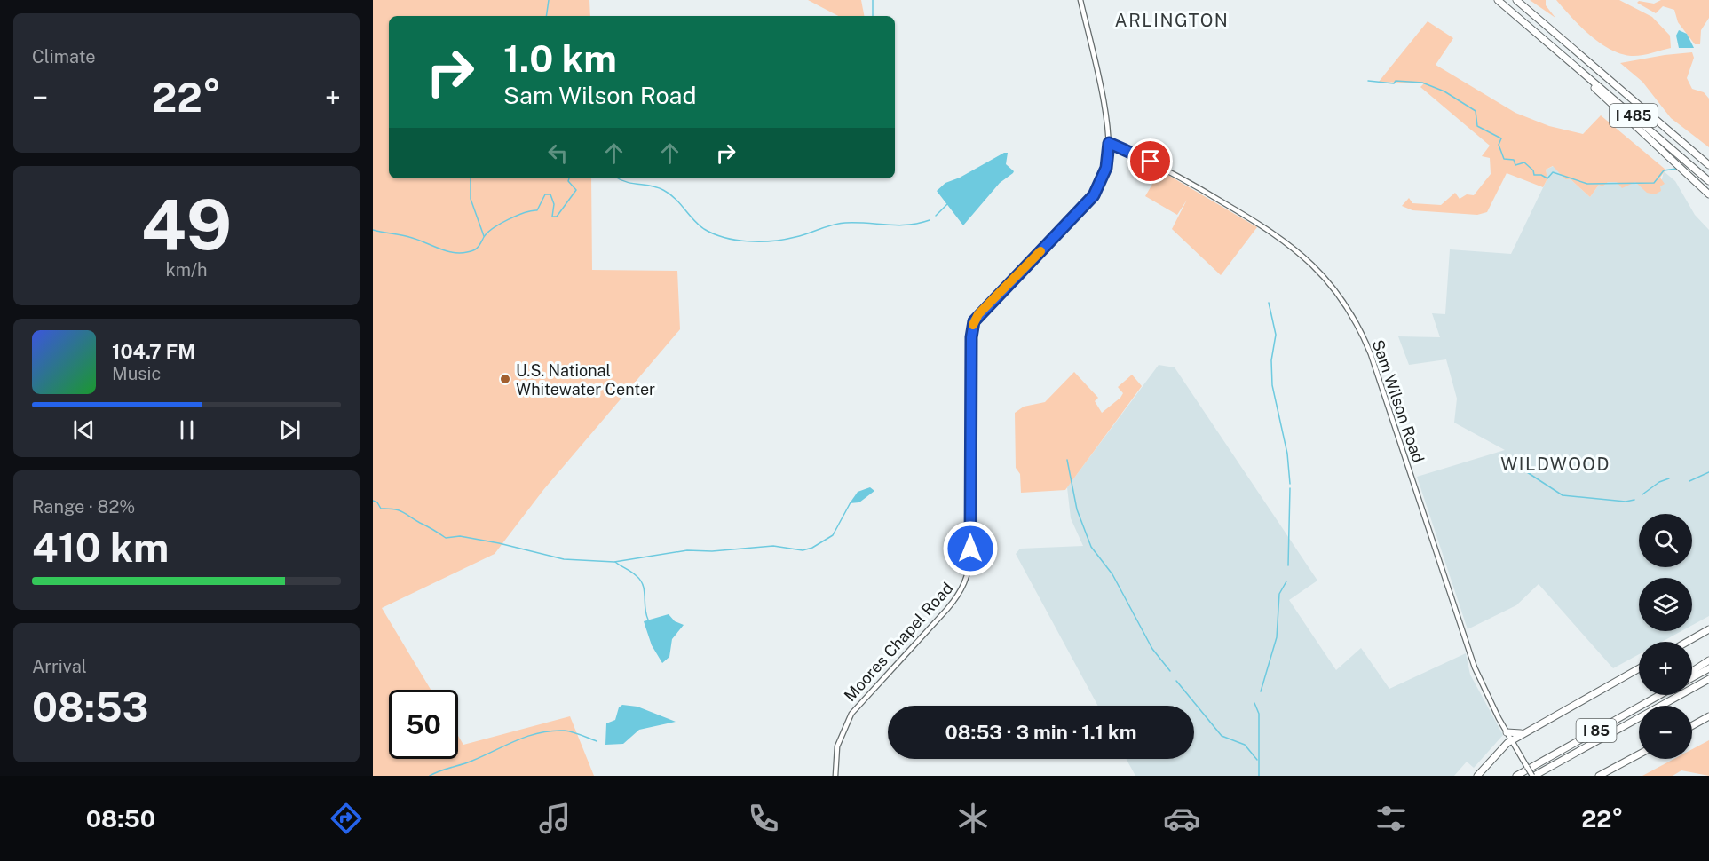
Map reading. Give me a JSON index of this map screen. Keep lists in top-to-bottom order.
{
  "streets": {
    "highway": ["I 485", "I 85"],
    "main road": ["Sam Wilson Road", "Moores Chapel Road"]
  },
  "crossings": [
    ["Sam Wilson Road", "Moores Chapel Road"],
    ["Sam Wilson Road", "I 85"]
  ],
  "districts": ["ARLINGTON", "WILDWOOD"],
  "places": ["U.S. National Whitewater Center"],
  "page": {
    "tile": [
      "Climate",
      ["49", "km/h"],
      ["Range · 82%", "410 km"],
      ["Arrival", "08:53"]
    ],
    "turn": ["1.0 km", "Sam Wilson Road"],
    "heat": ["−", "22°", "+"],
    "song": ["104.7 FM", "Music"],
    "map_buttons": ["+", "−"],
    "limit": "50",
    "trip": "08:53 · 3 min · 1.1 km",
    "tabs": ["08:50", "22°"]
  }
}
